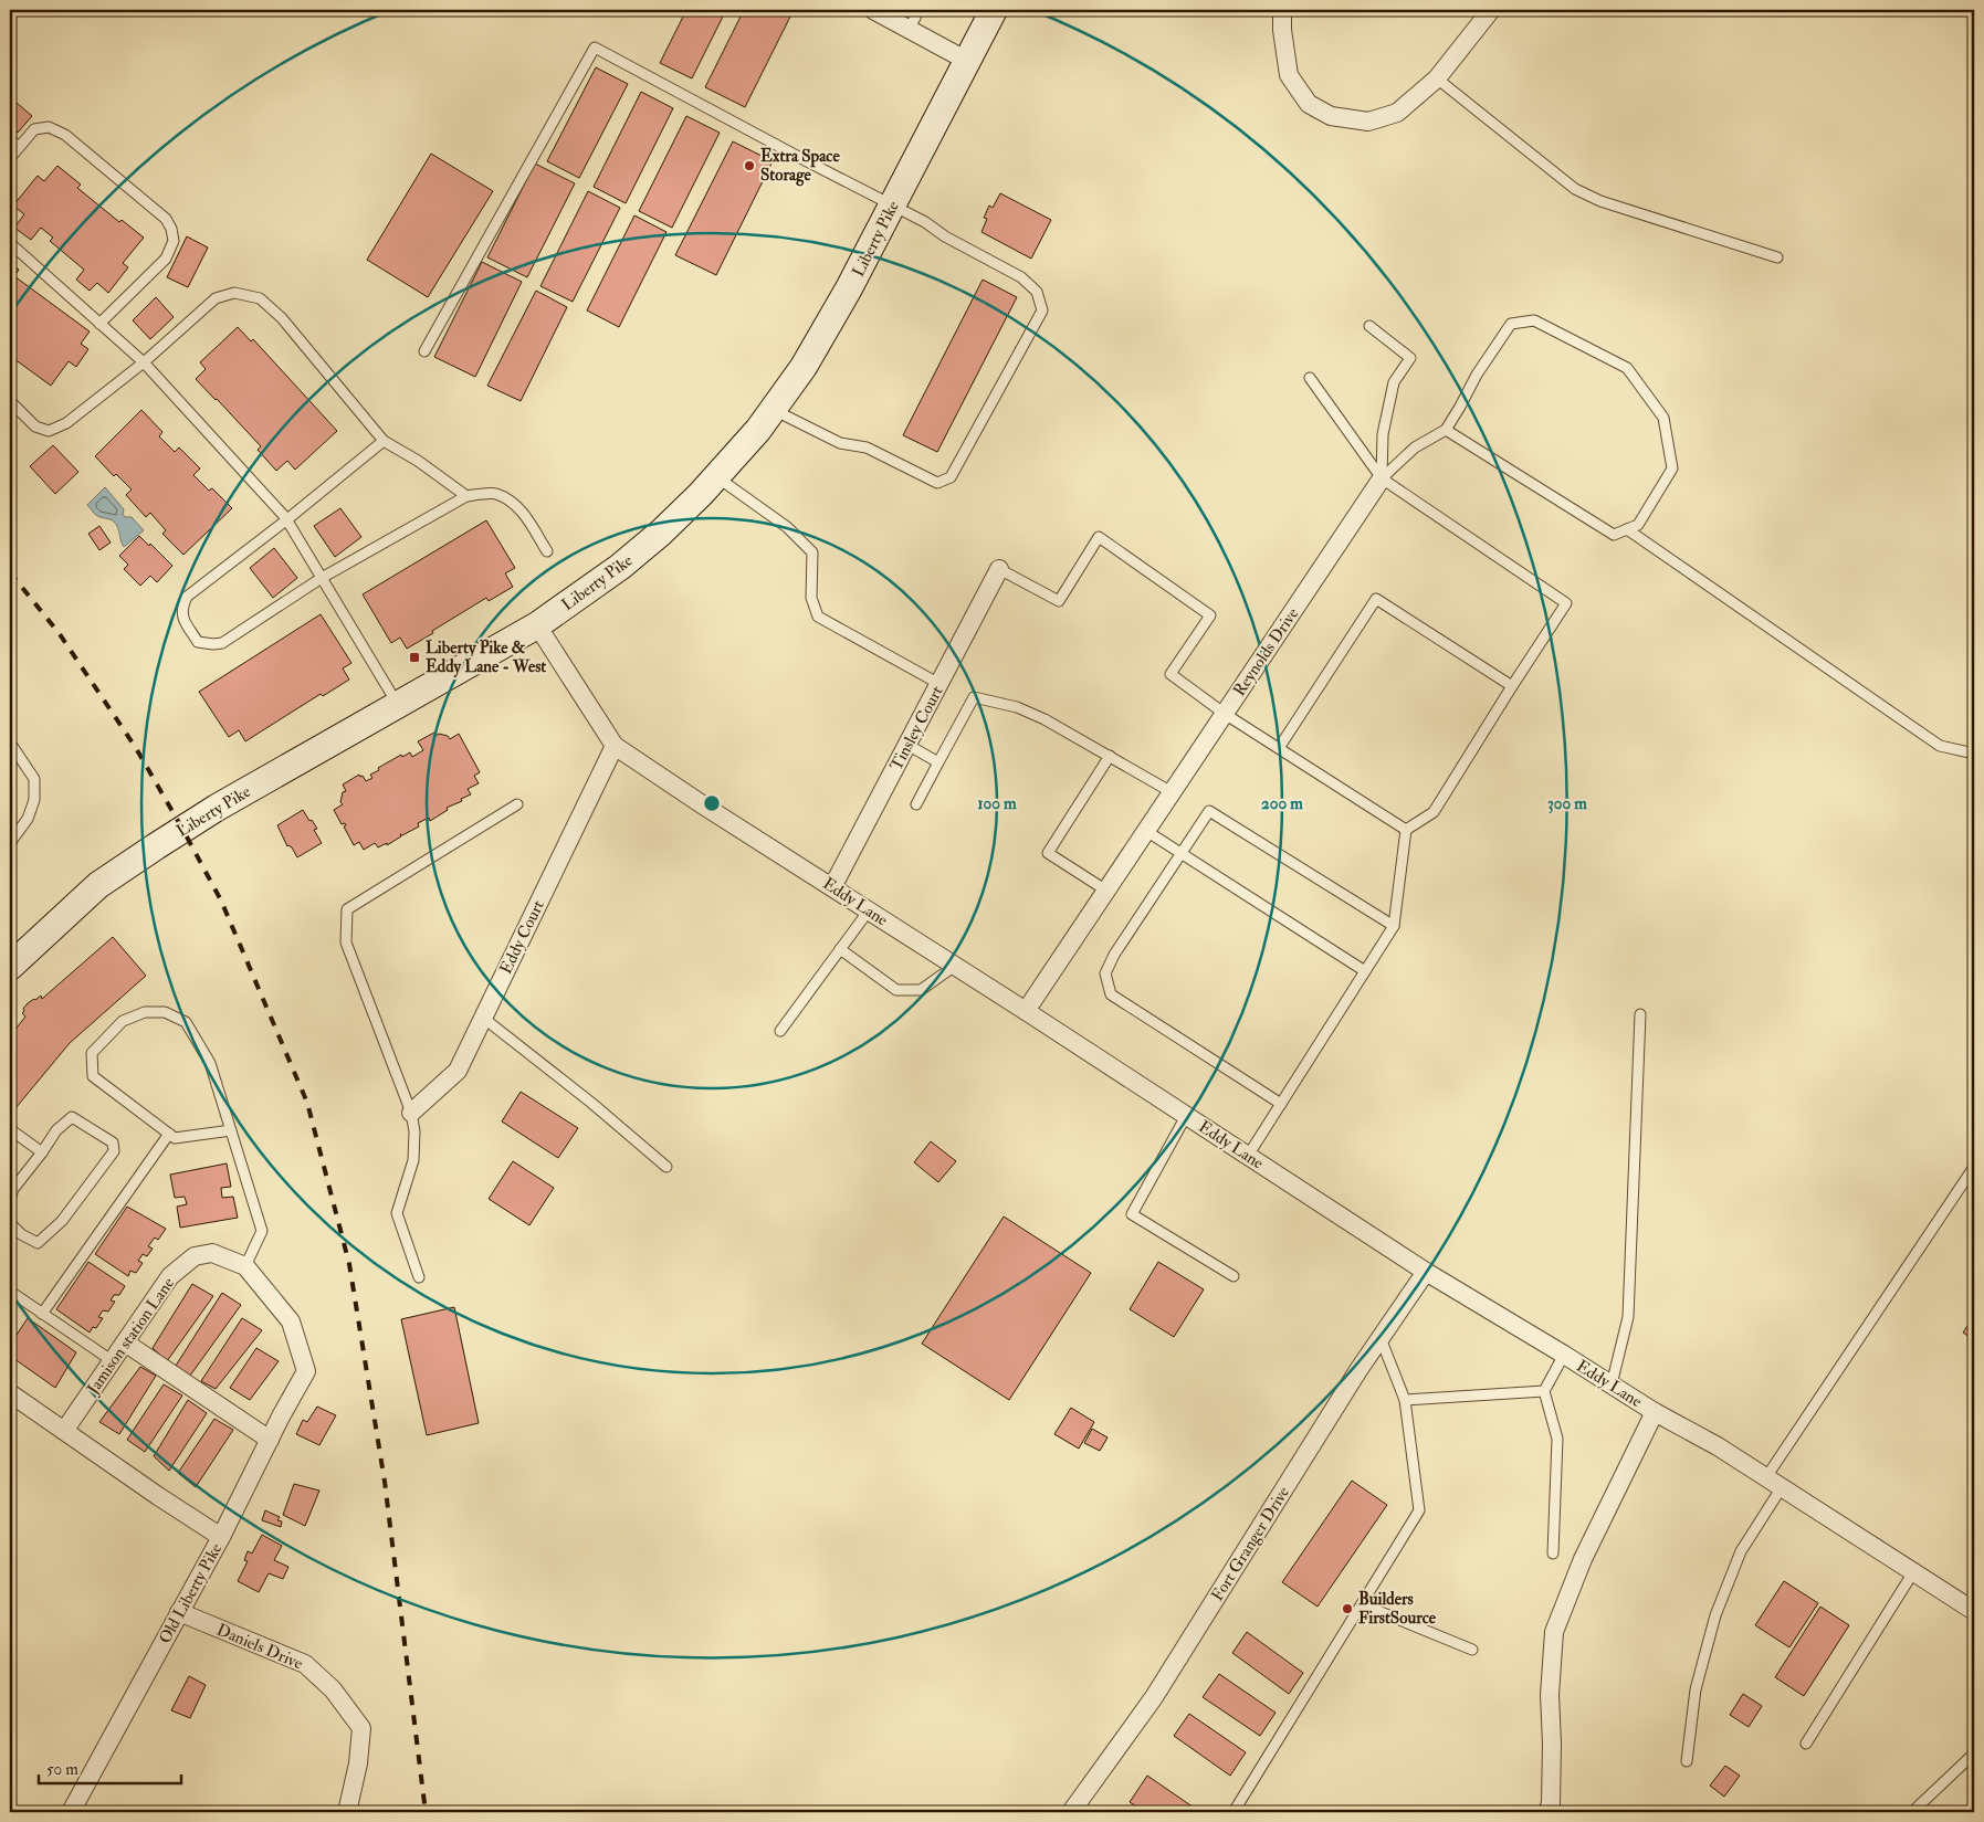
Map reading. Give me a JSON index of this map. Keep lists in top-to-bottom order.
{
  "streets": {
    "street": [
      "Liberty Pike",
      "Reynolds Drive",
      "Tinsley Court",
      "Eddy Lane",
      "Eddy Court",
      "Jamison station Lane",
      "Fort Granger Drive",
      "Old Liberty Pike",
      "Daniels Drive"
    ]
  },
  "crossings": [
    ["Liberty Pike", "Eddy Lane"],
    ["Reynolds Drive", "Eddy Lane"],
    ["Tinsley Court", "Eddy Lane"],
    ["Eddy Lane", "Eddy Court"],
    ["Eddy Lane", "Fort Granger Drive"],
    ["Jamison station Lane", "Old Liberty Pike"],
    ["Old Liberty Pike", "Daniels Drive"]
  ],
  "places": {
    "other": ["Extra Space Storage", "Builders FirstSource"],
    "transit": ["Liberty Pike & Eddy Lane - West"]
  },
  "scale_bar": "50 m",
  "rings": ["100 m", "200 m", "300 m"]
}
